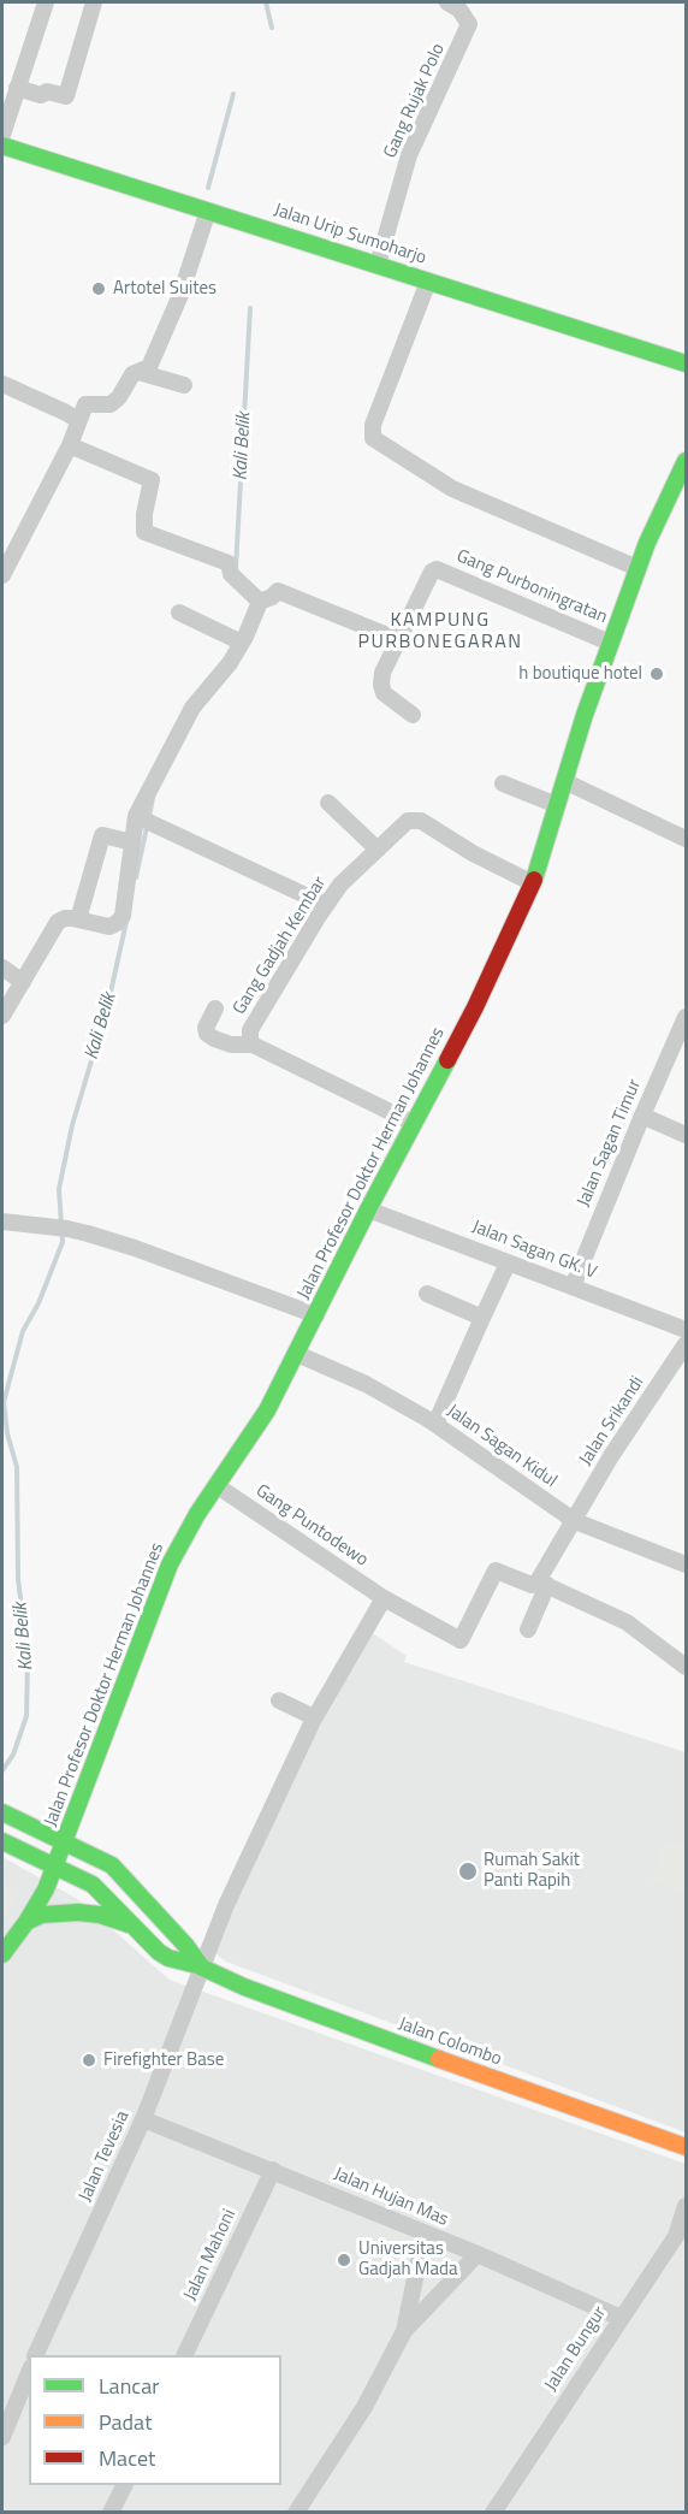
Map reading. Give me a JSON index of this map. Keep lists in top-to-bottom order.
{
  "streets": {
    "main road": ["Jalan Urip Sumoharjo", "Jalan Profesor Doktor Herman Johannes", "Jalan Colombo"],
    "street": [
      "Gang Rujak Polo",
      "Gang Purboningratan",
      "Gang Gadjah Kembar",
      "Jalan Sagan Timur",
      "Jalan Sagan GK. V",
      "Jalan Srikandi",
      "Jalan Sagan Kidul",
      "Gang Puntodewo",
      "Jalan Tevesia",
      "Jalan Hujan Mas",
      "Jalan Mahoni",
      "Jalan Bungur"
    ]
  },
  "crossings": [
    ["Gang Rujak Polo", "Jalan Urip Sumoharjo"],
    ["Gang Purboningratan", "Jalan Profesor Doktor Herman Johannes"],
    ["Gang Gadjah Kembar", "Jalan Profesor Doktor Herman Johannes"],
    ["Jalan Sagan Timur", "Jalan Sagan GK. V"],
    ["Jalan Profesor Doktor Herman Johannes", "Jalan Sagan GK. V"],
    ["Jalan Profesor Doktor Herman Johannes", "Jalan Sagan Kidul"],
    ["Jalan Profesor Doktor Herman Johannes", "Gang Puntodewo"],
    ["Jalan Profesor Doktor Herman Johannes", "Jalan Colombo"],
    ["Jalan Srikandi", "Jalan Sagan Kidul"],
    ["Jalan Srikandi", "Gang Puntodewo"],
    ["Gang Puntodewo", "Jalan Tevesia"],
    ["Jalan Colombo", "Jalan Tevesia"],
    ["Jalan Tevesia", "Jalan Hujan Mas"],
    ["Jalan Hujan Mas", "Jalan Mahoni"],
    ["Jalan Hujan Mas", "Jalan Bungur"]
  ],
  "districts": ["KAMPUNG PURBONEGARAN"],
  "water": ["Kali Belik"],
  "places": [
    "Artotel Suites",
    "h boutique hotel",
    "Rumah Sakit Panti Rapih",
    "Firefighter Base",
    "Universitas Gadjah Mada"
  ],
  "legend": ["Lancar", "Padat", "Macet"]
}
